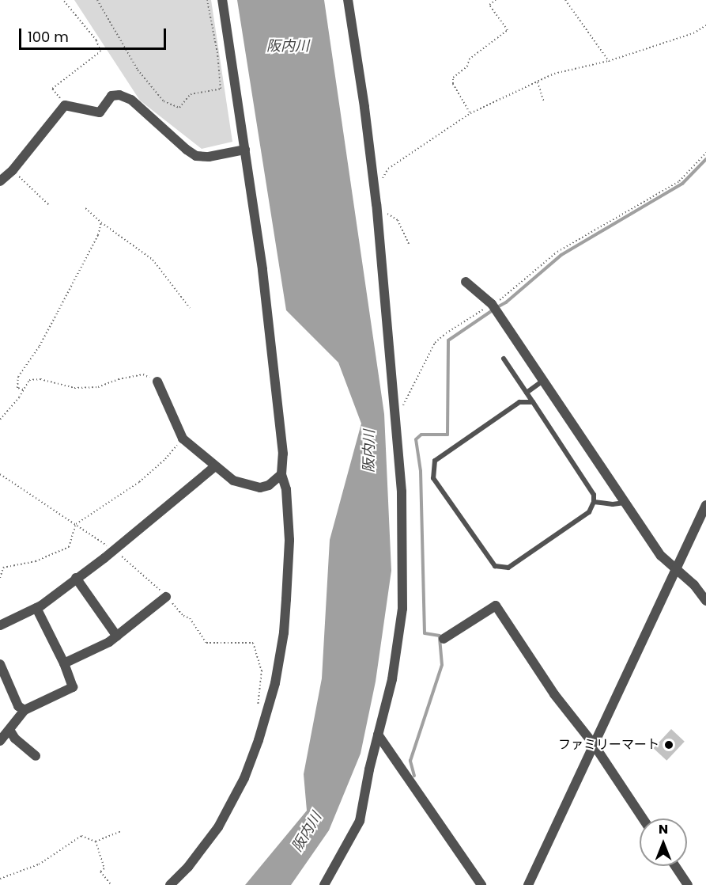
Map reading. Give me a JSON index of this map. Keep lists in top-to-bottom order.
{
  "water": ["阪内川"],
  "places": ["ファミリーマート"],
  "scale_bar": "100 m",
  "north": "top"
}
